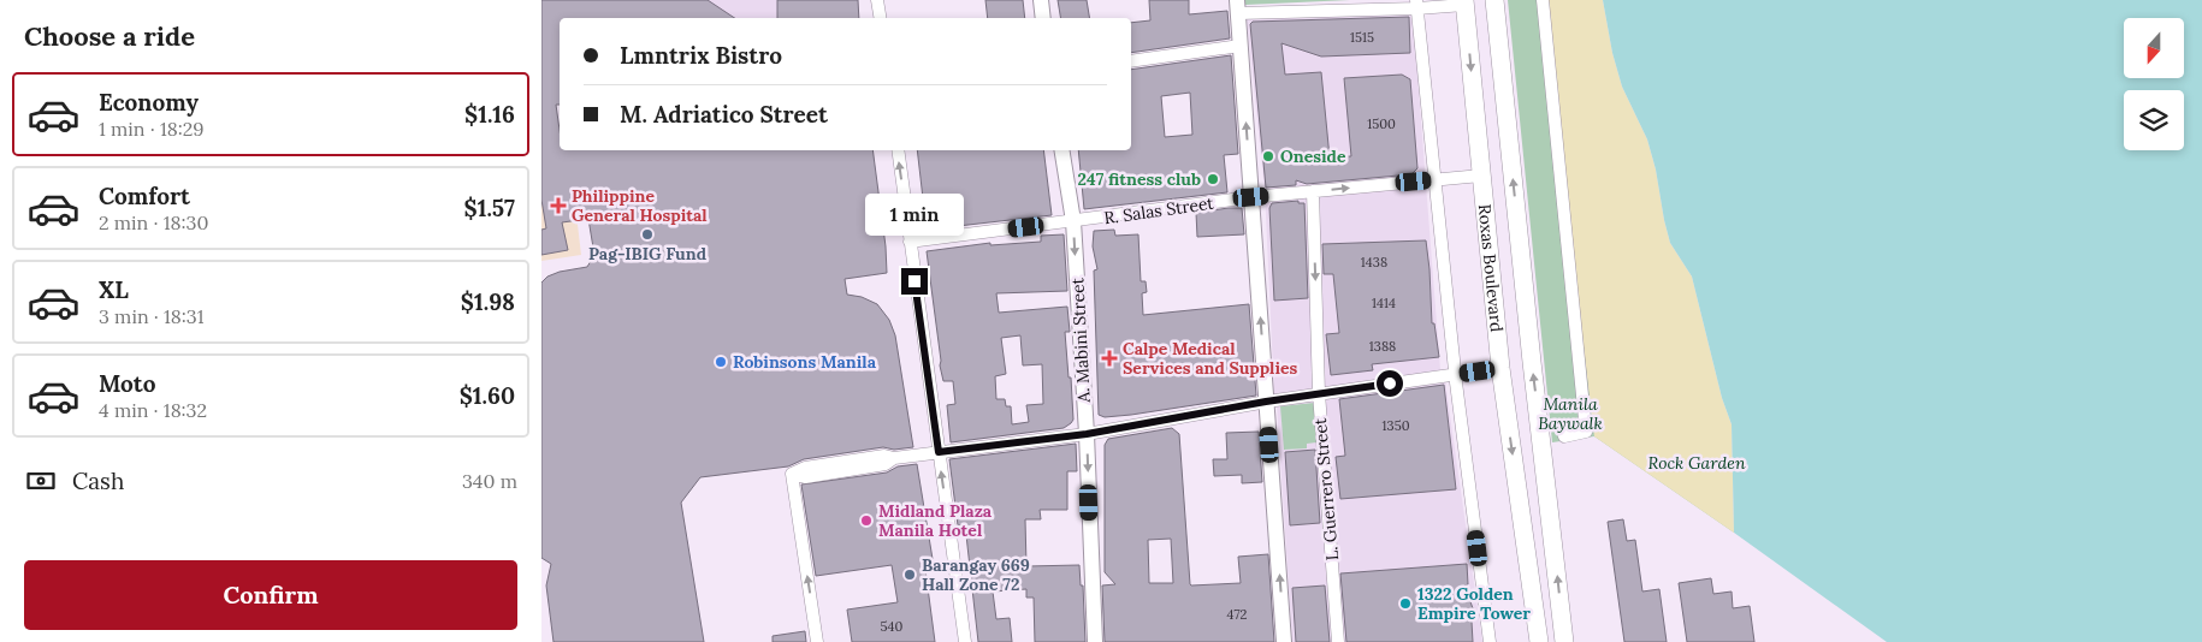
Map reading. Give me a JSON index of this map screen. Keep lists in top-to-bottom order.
{
  "streets": {
    "highway": ["Roxas Boulevard"],
    "main road": ["A. Mabini Street"],
    "street": ["R. Salas Street", "L. Guerrero Street"]
  },
  "crossings": [
    ["R. Salas Street", "Roxas Boulevard"],
    ["R. Salas Street", "A. Mabini Street"],
    ["R. Salas Street", "L. Guerrero Street"]
  ],
  "one_way": ["A. Mabini Street", "L. Guerrero Street"],
  "parks": ["Manila Baywalk", "Rock Garden"],
  "places": {
    "other": [
      "Oneside",
      "247 fitness club",
      "Pag-IBIG Fund",
      "Robinsons Manila",
      "Midland Plaza Manila Hotel",
      "Barangay 669 Hall Zone 72",
      "1322 Golden Empire Tower"
    ],
    "health": ["Philippine General Hospital", "Calpe Medical Services and Supplies"]
  },
  "house_numbers": [
    "1515",
    "1500",
    "1438",
    "1414",
    "1388",
    "1350",
    "472",
    "540"
  ],
  "north": "bottom",
  "page": {
    "heading": "Choose a ride",
    "banner": ["Lmntrix Bistro", "M. Adriatico Street"],
    "list": [
      {
        "name": "Economy",
        "note": "1 min · 18:29",
        "value": "$1.16"
      },
      {
        "name": "Comfort",
        "note": "2 min · 18:30",
        "value": "$1.57"
      },
      {
        "name": "XL",
        "note": "3 min · 18:31",
        "value": "$1.98"
      },
      {
        "name": "Moto",
        "note": "4 min · 18:32",
        "value": "$1.60"
      }
    ],
    "bubble": "1 min",
    "pay": ["Cash", "340 m"],
    "buttons": "Confirm"
  }
}
